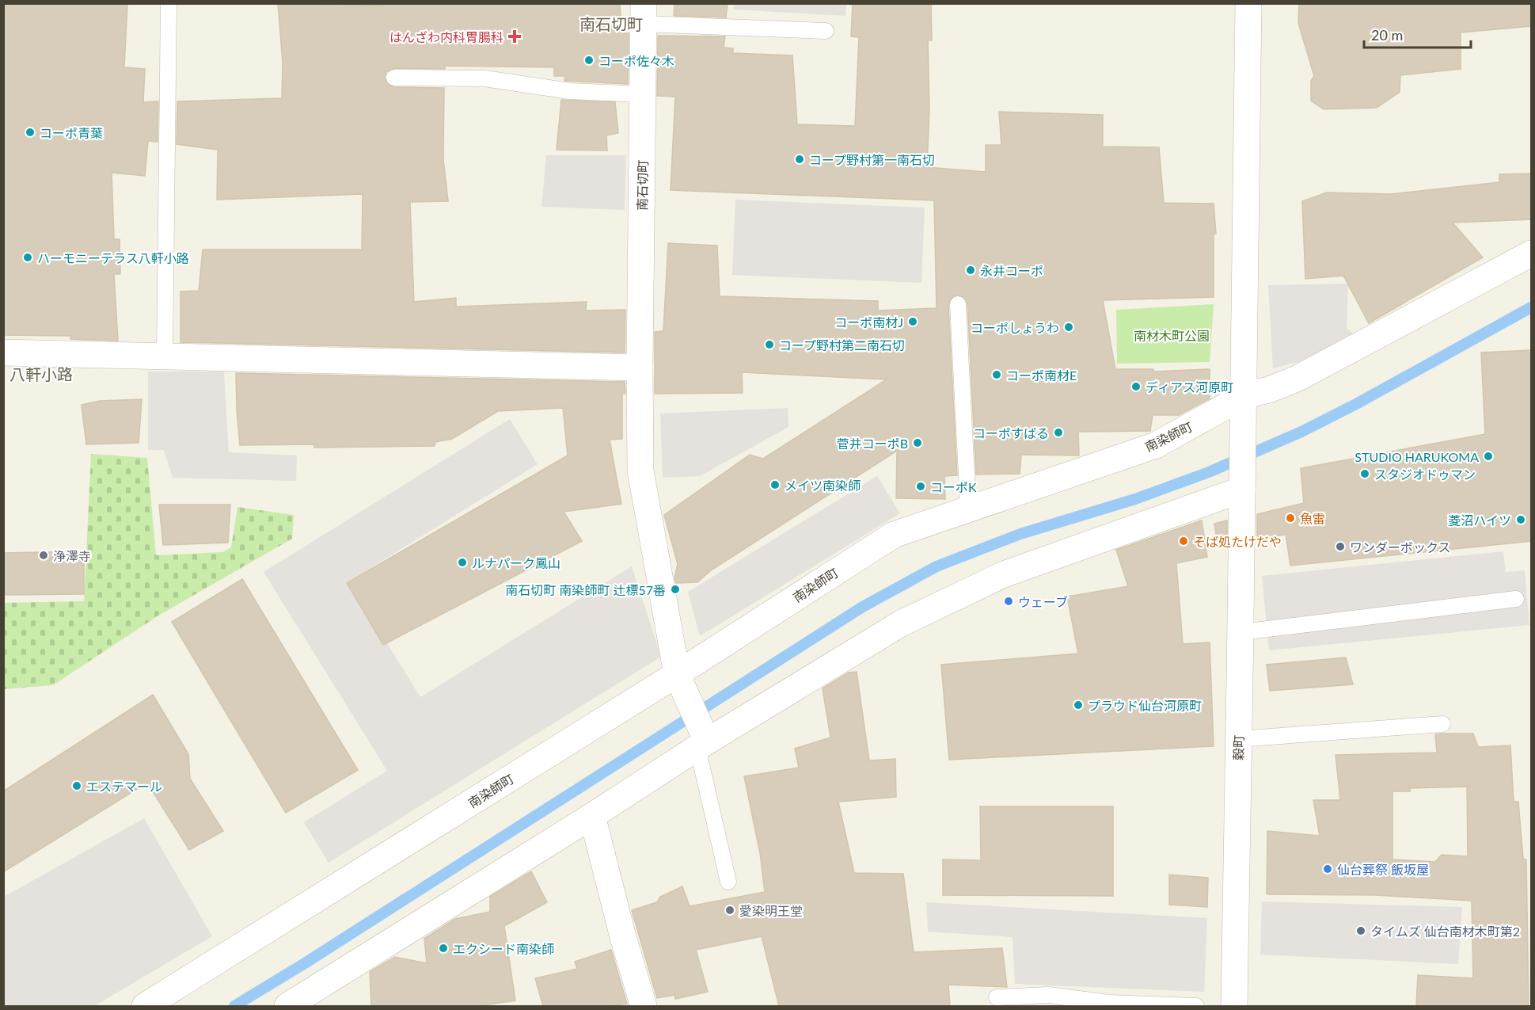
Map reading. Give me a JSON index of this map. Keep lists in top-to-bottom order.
{
  "streets": {
    "street": ["南石切町", "南染師町", "穀町"]
  },
  "crossings": [
    ["南石切町", "南染師町"],
    ["南染師町", "穀町"]
  ],
  "districts": ["南石切町", "八軒小路"],
  "parks": ["南材木町公園"],
  "places": {
    "health": ["はんざわ内科胃腸科"],
    "other": [
      "コーポ佐々木",
      "コーポ青葉",
      "コープ野村第一南石切",
      "ハーモニーテラス八軒小路",
      "永井コーポ",
      "コーポ南材J",
      "コーポしょうわ",
      "コープ野村第二南石切",
      "コーポ南材E",
      "ディアス河原町",
      "コーポすばる",
      "菅井コーポB",
      "STUDIO HARUKOMA",
      "スタジオドゥマン",
      "メイツ南染師",
      "コーポK",
      "魚雷",
      "菱沼ハイツ",
      "そば処たけだや",
      "ワンダーボックス",
      "浄澤寺",
      "ルナパーク鳳山",
      "南石切町 南染師町 辻標57番",
      "ウェーブ",
      "プラウド仙台河原町",
      "エステマール",
      "仙台葬祭 飯坂屋",
      "愛染明王堂",
      "タイムズ 仙台南材木町第2",
      "エクシード南染師"
    ]
  },
  "scale_bar": "20 m"
}
